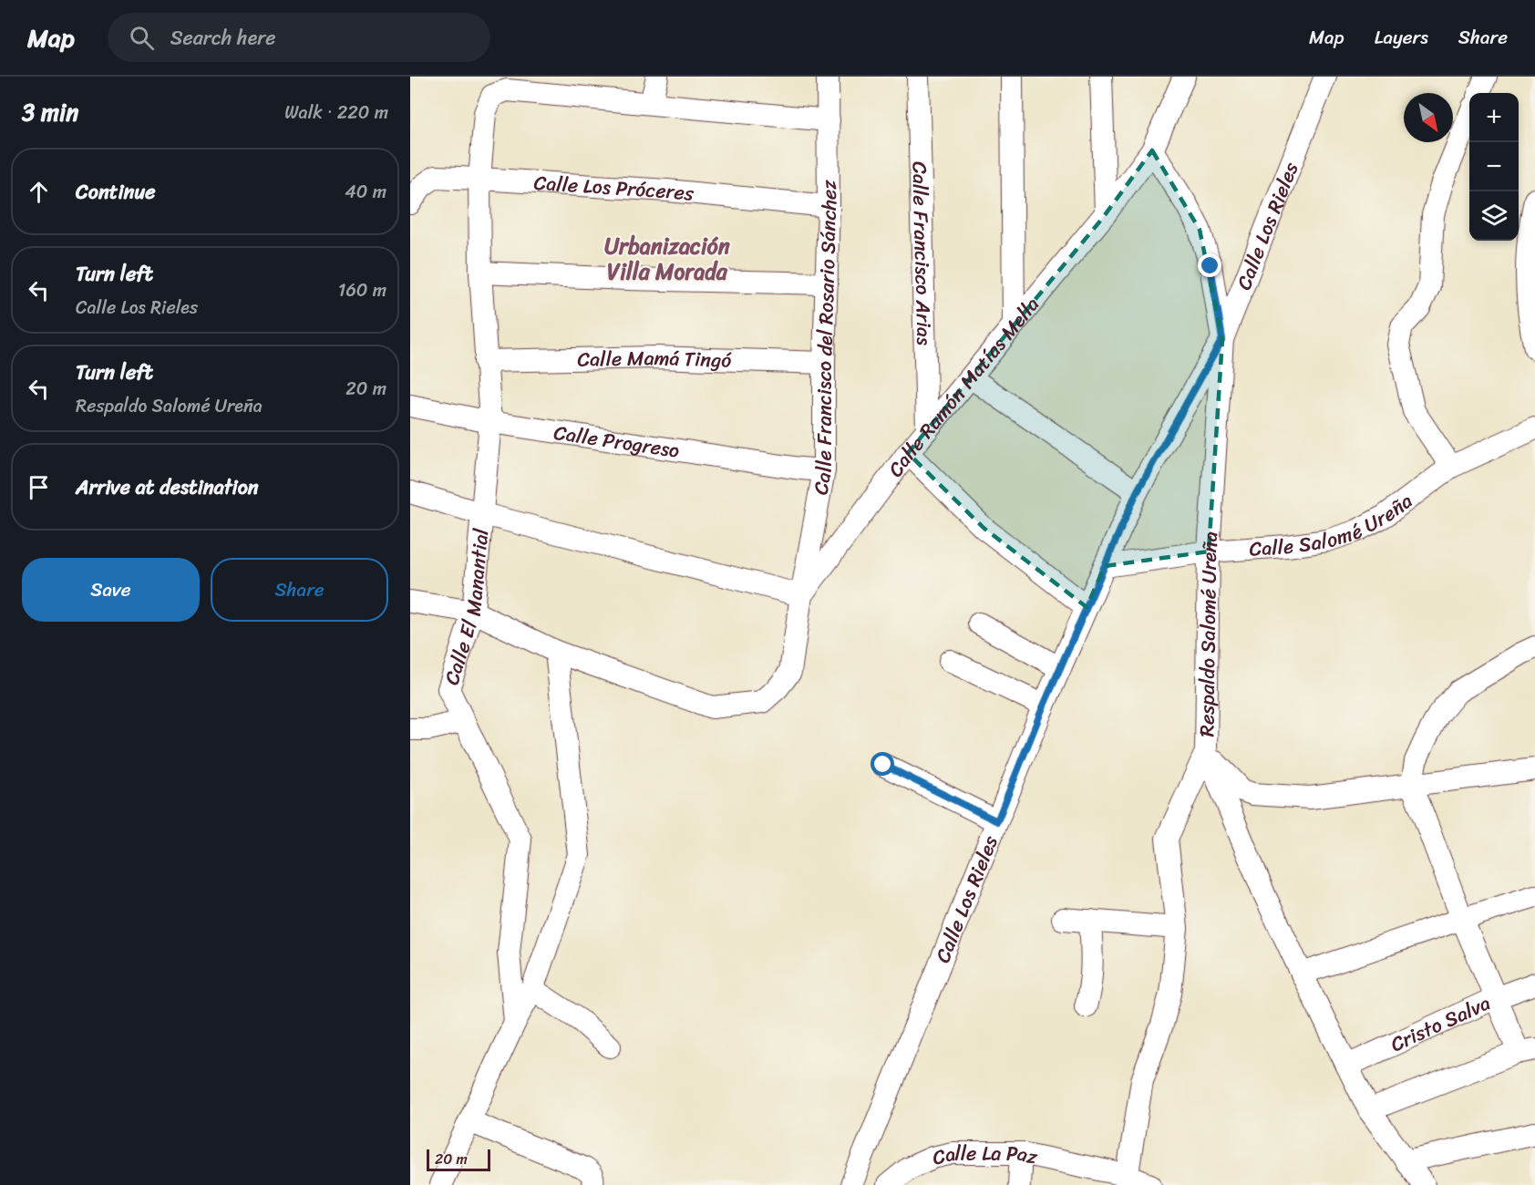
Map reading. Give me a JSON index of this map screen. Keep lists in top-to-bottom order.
{
  "streets": {
    "street": [
      "Calle Los Próceres",
      "Calle Los Rieles",
      "Calle Francisco Arias",
      "Calle Francisco del Rosario Sánchez",
      "Calle Mamá Tingó",
      "Calle Ramón Matías Mella",
      "Calle Progreso",
      "Calle Salomé Ureña",
      "Calle El Manantial",
      "Respaldo Salomé Ureña",
      "Cristo Salva",
      "Calle La Paz"
    ]
  },
  "crossings": [
    ["Calle Los Próceres", "Calle Francisco del Rosario Sánchez"],
    ["Calle Los Próceres", "Calle El Manantial"],
    ["Calle Los Rieles", "Calle Salomé Ureña"],
    ["Calle Los Rieles", "Respaldo Salomé Ureña"],
    ["Calle Francisco Arias", "Calle Ramón Matías Mella"],
    ["Calle Francisco del Rosario Sánchez", "Calle Mamá Tingó"],
    ["Calle Francisco del Rosario Sánchez", "Calle Ramón Matías Mella"],
    ["Calle Francisco del Rosario Sánchez", "Calle Progreso"],
    ["Calle Mamá Tingó", "Calle El Manantial"],
    ["Calle Ramón Matías Mella", "Respaldo Salomé Ureña"],
    ["Calle Progreso", "Calle El Manantial"],
    ["Calle Salomé Ureña", "Respaldo Salomé Ureña"],
    ["Respaldo Salomé Ureña", "Calle La Paz"]
  ],
  "districts": ["Urbanización Villa Morada"],
  "scale_bar": "20 m",
  "north": "bottom right",
  "page": {
    "header": "Map",
    "search": "Search here",
    "nav": ["Map", "Layers", "Share"],
    "heading": ["3 min", "Walk · 220 m"],
    "map_buttons": ["+", "−"],
    "list": [
      ["Continue", "40 m"],
      ["Turn left", "Calle Los Rieles", "160 m"],
      ["Turn left", "Respaldo Salomé Ureña", "20 m"],
      "Arrive at destination"
    ],
    "buttons": ["Save", "Share"],
    "scale": "20 m"
  }
}
